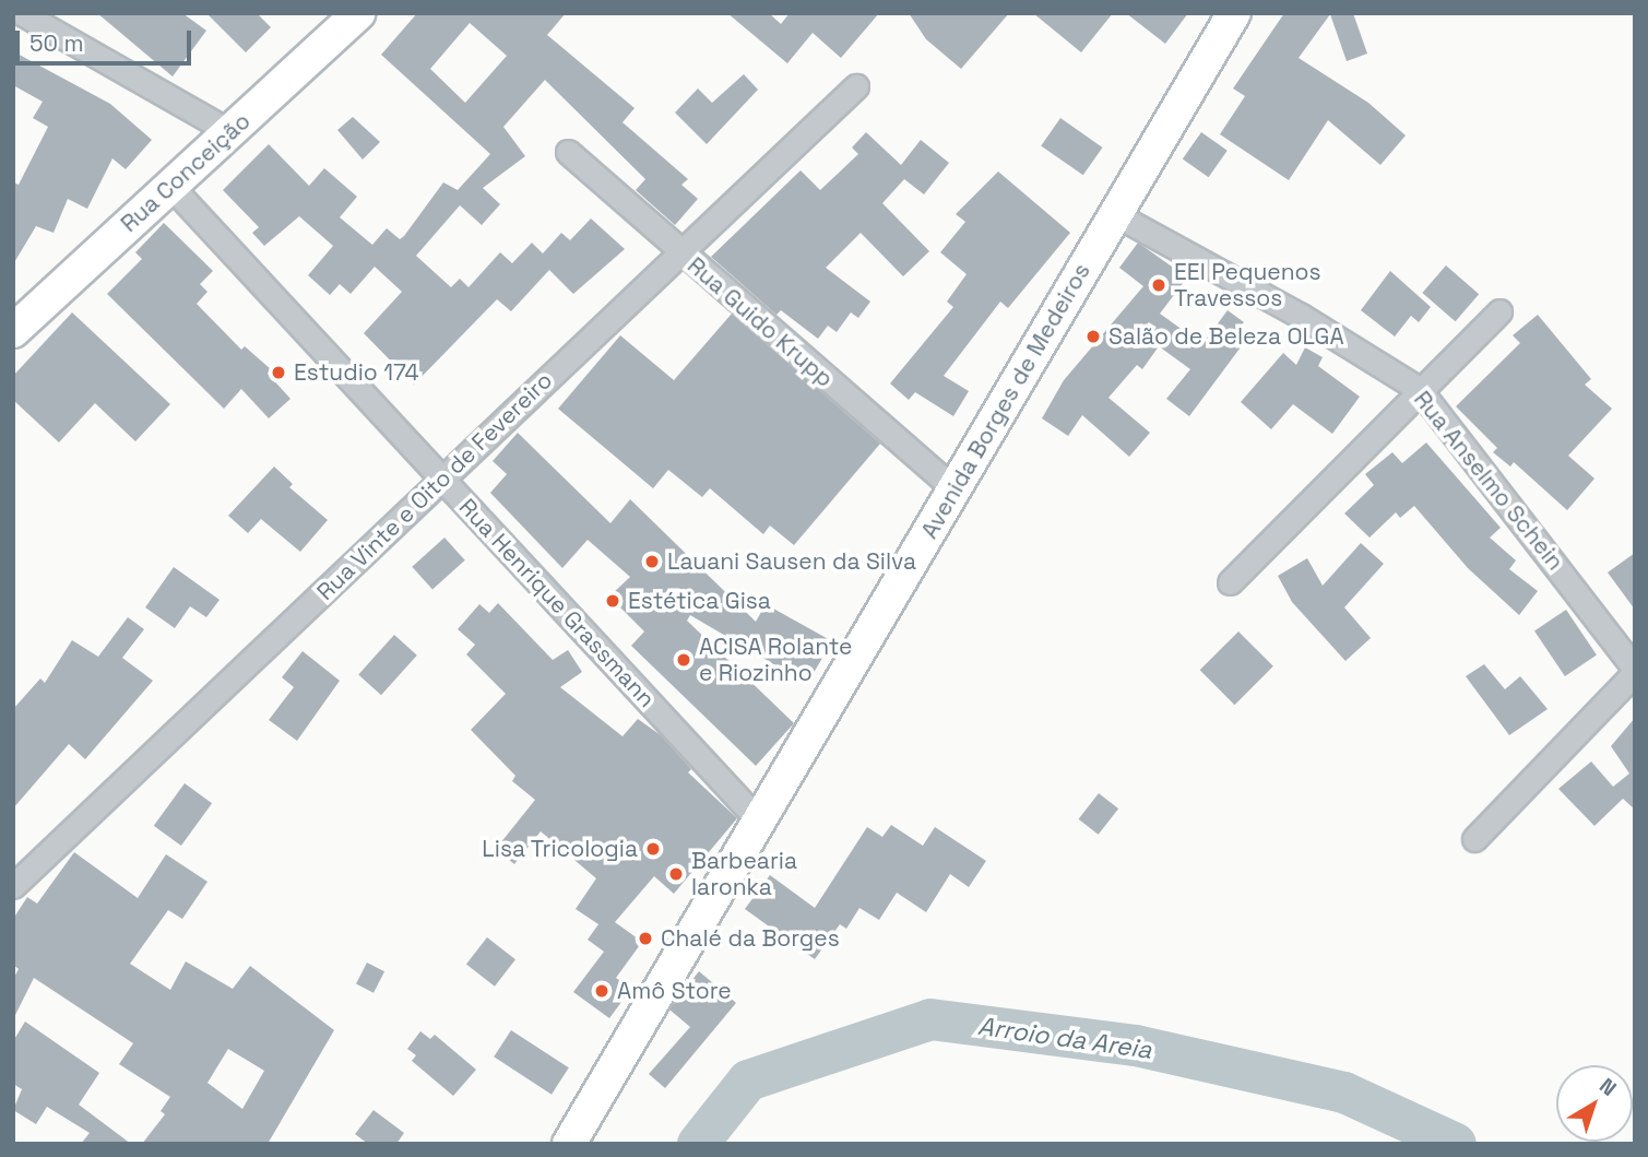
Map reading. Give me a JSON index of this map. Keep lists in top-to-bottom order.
{
  "streets": {
    "main road": ["Rua Conceição", "Avenida Borges de Medeiros"],
    "street": [
      "Rua Guido Krupp",
      "Rua Anselmo Schein",
      "Rua Vinte e Oito de Fevereiro",
      "Rua Henrique Grassmann"
    ]
  },
  "crossings": [
    ["Rua Conceição", "Rua Henrique Grassmann"],
    ["Rua Guido Krupp", "Avenida Borges de Medeiros"],
    ["Rua Guido Krupp", "Rua Vinte e Oito de Fevereiro"],
    ["Avenida Borges de Medeiros", "Rua Anselmo Schein"],
    ["Avenida Borges de Medeiros", "Rua Henrique Grassmann"],
    ["Rua Vinte e Oito de Fevereiro", "Rua Henrique Grassmann"]
  ],
  "water": ["Arroio da Areia"],
  "places": [
    "EEI Pequenos Travessos",
    "Salão de Beleza OLGA",
    "Estudio 174",
    "Lauani Sausen da Silva",
    "Estética Gisa",
    "ACISA Rolante e Riozinho",
    "Lisa Tricologia",
    "Barbearia Iaronka",
    "Chalé da Borges",
    "Amô Store"
  ],
  "scale_bar": "50 m",
  "north": "top right"
}
